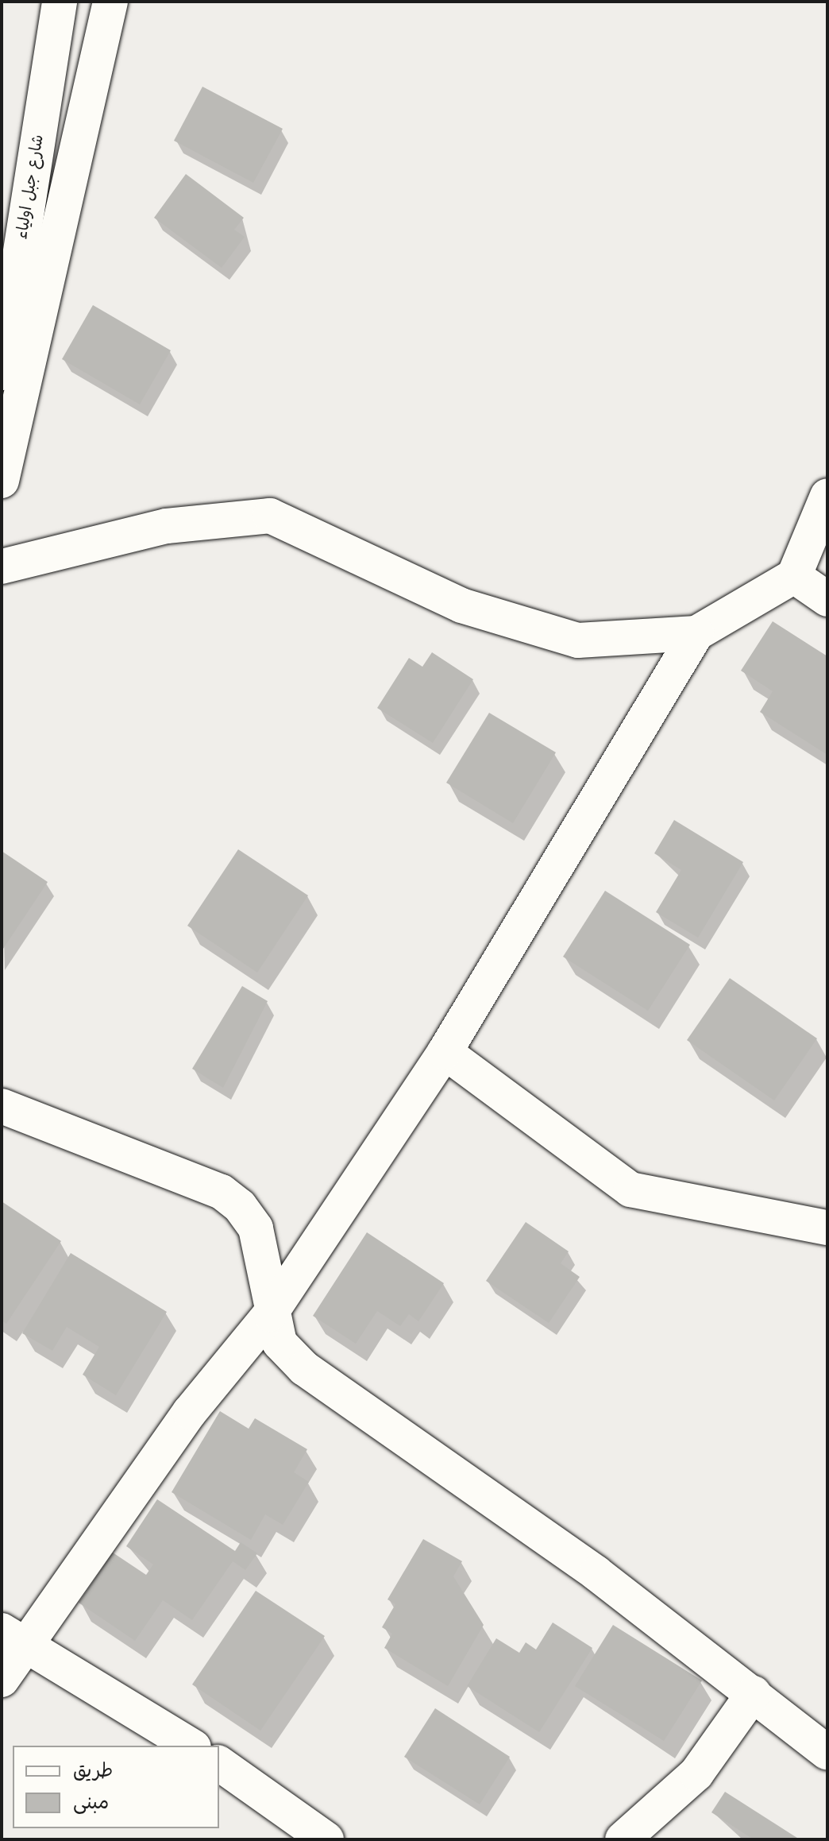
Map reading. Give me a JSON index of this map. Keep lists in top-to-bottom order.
{
  "streets": {
    "main road": ["شارع جبل اولياء"]
  },
  "legend": ["طريق", "مبنى"]
}
